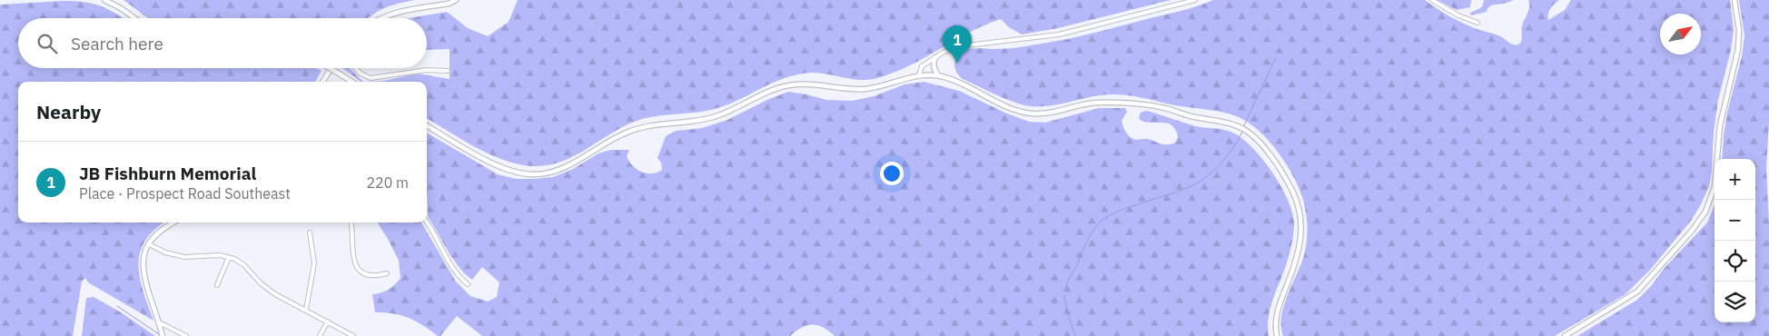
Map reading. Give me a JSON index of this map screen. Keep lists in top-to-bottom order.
{
  "north": "top right",
  "page": {
    "search": "Search here",
    "pins": "1",
    "heading": "Nearby",
    "list": [
      {
        "mark": "1",
        "name": "JB Fishburn Memorial",
        "note": "Place · Prospect Road Southeast",
        "value": "220 m"
      }
    ],
    "map_buttons": ["+", "−"]
  }
}
